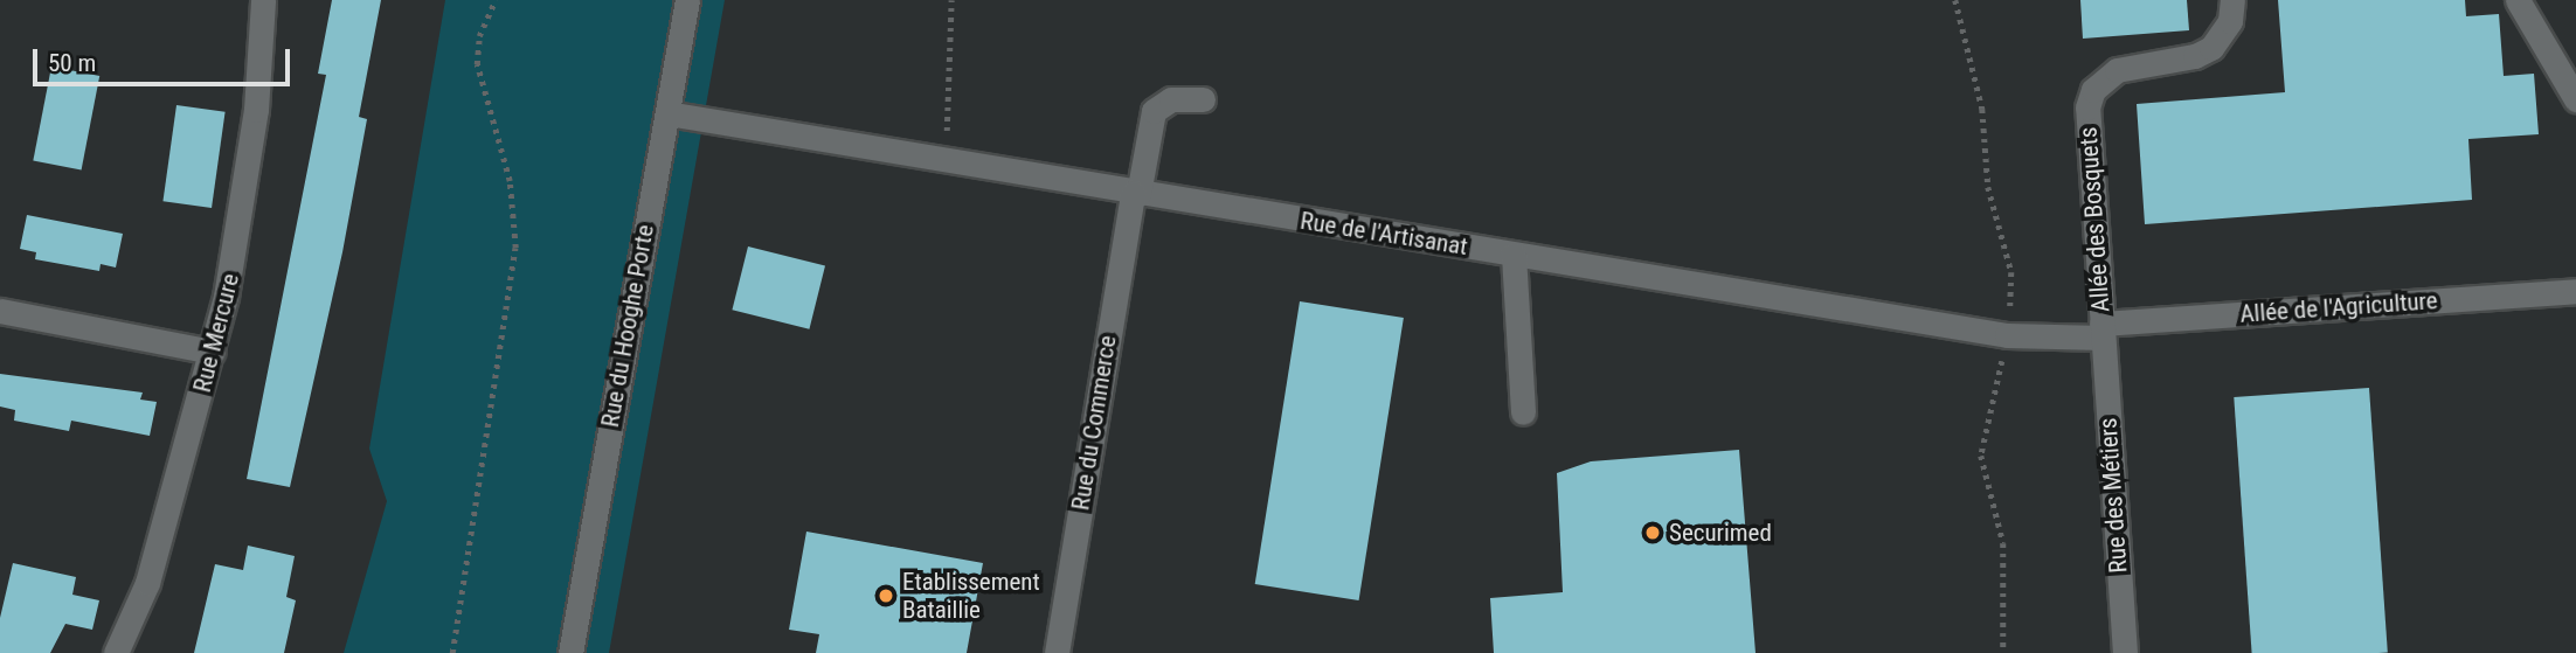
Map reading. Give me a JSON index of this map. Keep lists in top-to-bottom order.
{
  "streets": {
    "street": [
      "Allée des Bosquets",
      "Rue de l'Artisanat",
      "Allée de l'Agriculture",
      "Rue du Hooghe Porte",
      "Rue Mercure",
      "Rue du Commerce",
      "Rue des Métiers"
    ]
  },
  "crossings": [
    ["Allée des Bosquets", "Rue de l'Artisanat"],
    ["Allée des Bosquets", "Allée de l'Agriculture"],
    ["Allée des Bosquets", "Rue des Métiers"],
    ["Rue de l'Artisanat", "Allée de l'Agriculture"],
    ["Rue de l'Artisanat", "Rue du Hooghe Porte"],
    ["Rue de l'Artisanat", "Rue du Commerce"],
    ["Rue de l'Artisanat", "Rue des Métiers"],
    ["Allée de l'Agriculture", "Rue des Métiers"]
  ],
  "places": ["Securimed", "Etablissement Bataillie"],
  "scale_bar": "50 m"
}
